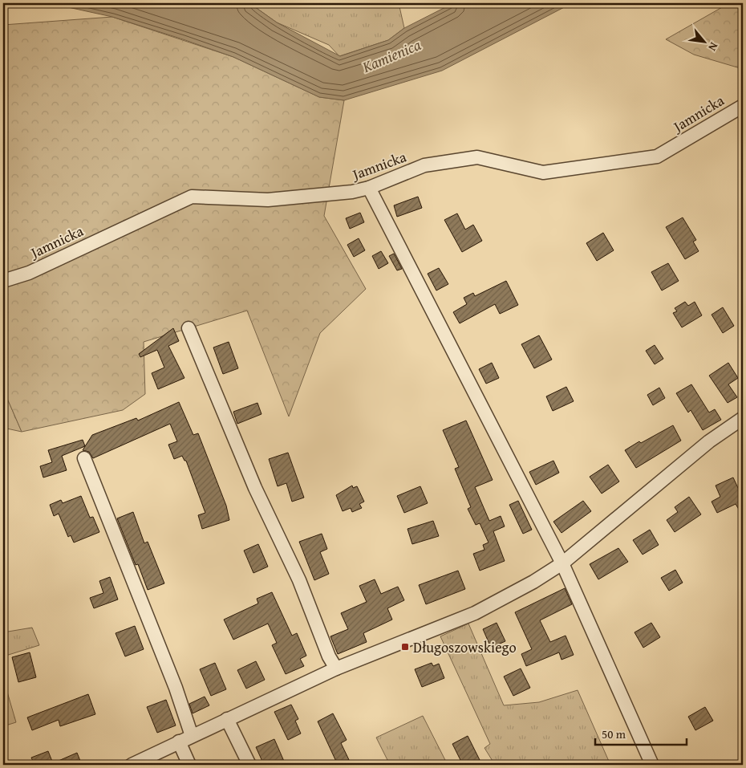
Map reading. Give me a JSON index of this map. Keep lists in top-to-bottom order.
{
  "streets": {
    "street": ["Jamnicka"]
  },
  "water": ["Kamienica"],
  "places": {
    "transit": ["Długoszowskiego"]
  },
  "scale_bar": "50 m",
  "north": "bottom right"
}
